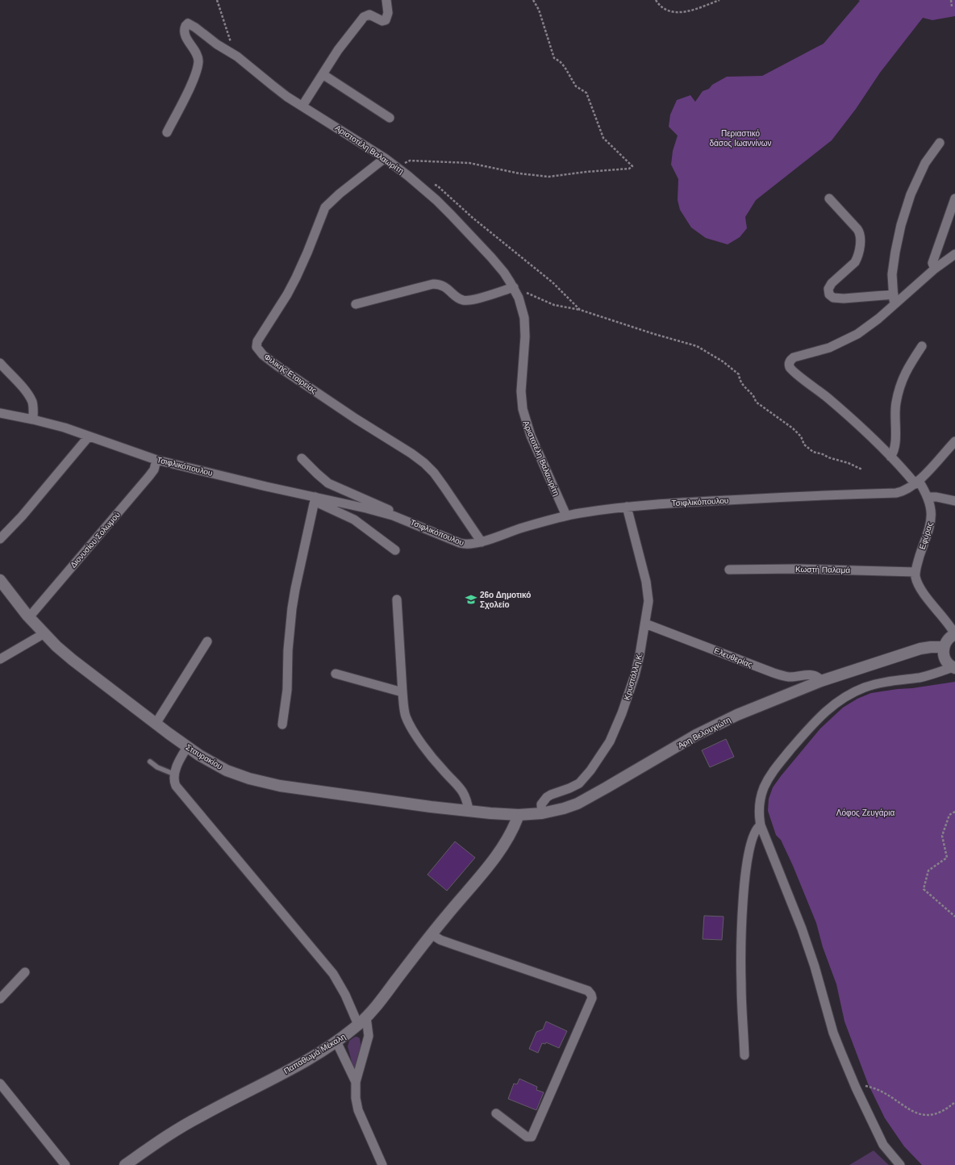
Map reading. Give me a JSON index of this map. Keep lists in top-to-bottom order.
{
  "streets": {
    "street": [
      "Αριστοτέλη Βαλαωρίτη",
      "Φιλικής Εταιρείας",
      "Τσιφλικόπουλου",
      "Εφύρας",
      "Διονυσίου Σολωμού",
      "Κωστή Παλαμά",
      "Ελευθερίας",
      "Κρυστάλλη Κ.",
      "Άρη Βελουχιώτη",
      "Σταυρακίου",
      "Παπαθωμά Μέκαλη"
    ]
  },
  "crossings": [
    ["Αριστοτέλη Βαλαωρίτη", "Φιλικής Εταιρείας"],
    ["Αριστοτέλη Βαλαωρίτη", "Τσιφλικόπουλου"],
    ["Φιλικής Εταιρείας", "Τσιφλικόπουλου"],
    ["Τσιφλικόπουλου", "Εφύρας"],
    ["Τσιφλικόπουλου", "Διονυσίου Σολωμού"],
    ["Τσιφλικόπουλου", "Κρυστάλλη Κ."],
    ["Εφύρας", "Κωστή Παλαμά"],
    ["Διονυσίου Σολωμού", "Σταυρακίου"],
    ["Ελευθερίας", "Κρυστάλλη Κ."],
    ["Ελευθερίας", "Άρη Βελουχιώτη"],
    ["Κρυστάλλη Κ.", "Άρη Βελουχιώτη"],
    ["Άρη Βελουχιώτη", "Σταυρακίου"],
    ["Άρη Βελουχιώτη", "Παπαθωμά Μέκαλη"]
  ],
  "parks": ["Περιαστικό δάσος Ιωαννίνων", "Λόφος Ζευγάρια"],
  "places": {
    "school or university": ["26ο Δημοτικό Σχολείο"]
  }
}
